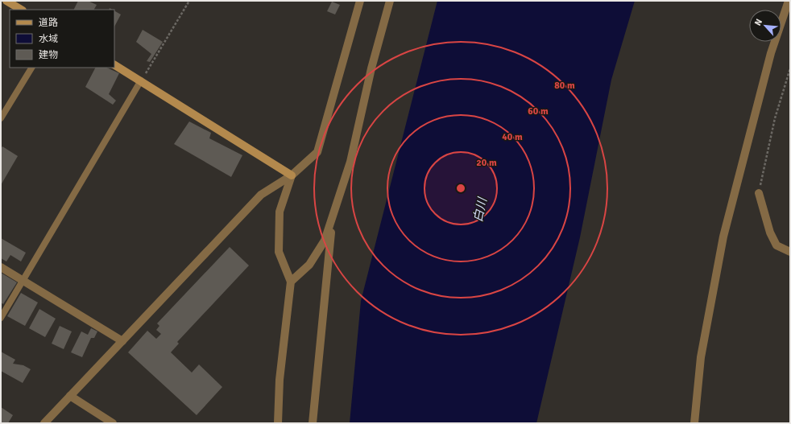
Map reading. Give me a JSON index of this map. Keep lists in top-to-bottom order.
{
  "water": ["白川"],
  "legend": ["道路", "水域", "建物"],
  "north": "top left",
  "rings": [
    "80 m",
    "60 m",
    "40 m",
    "20 m"
  ]
}
